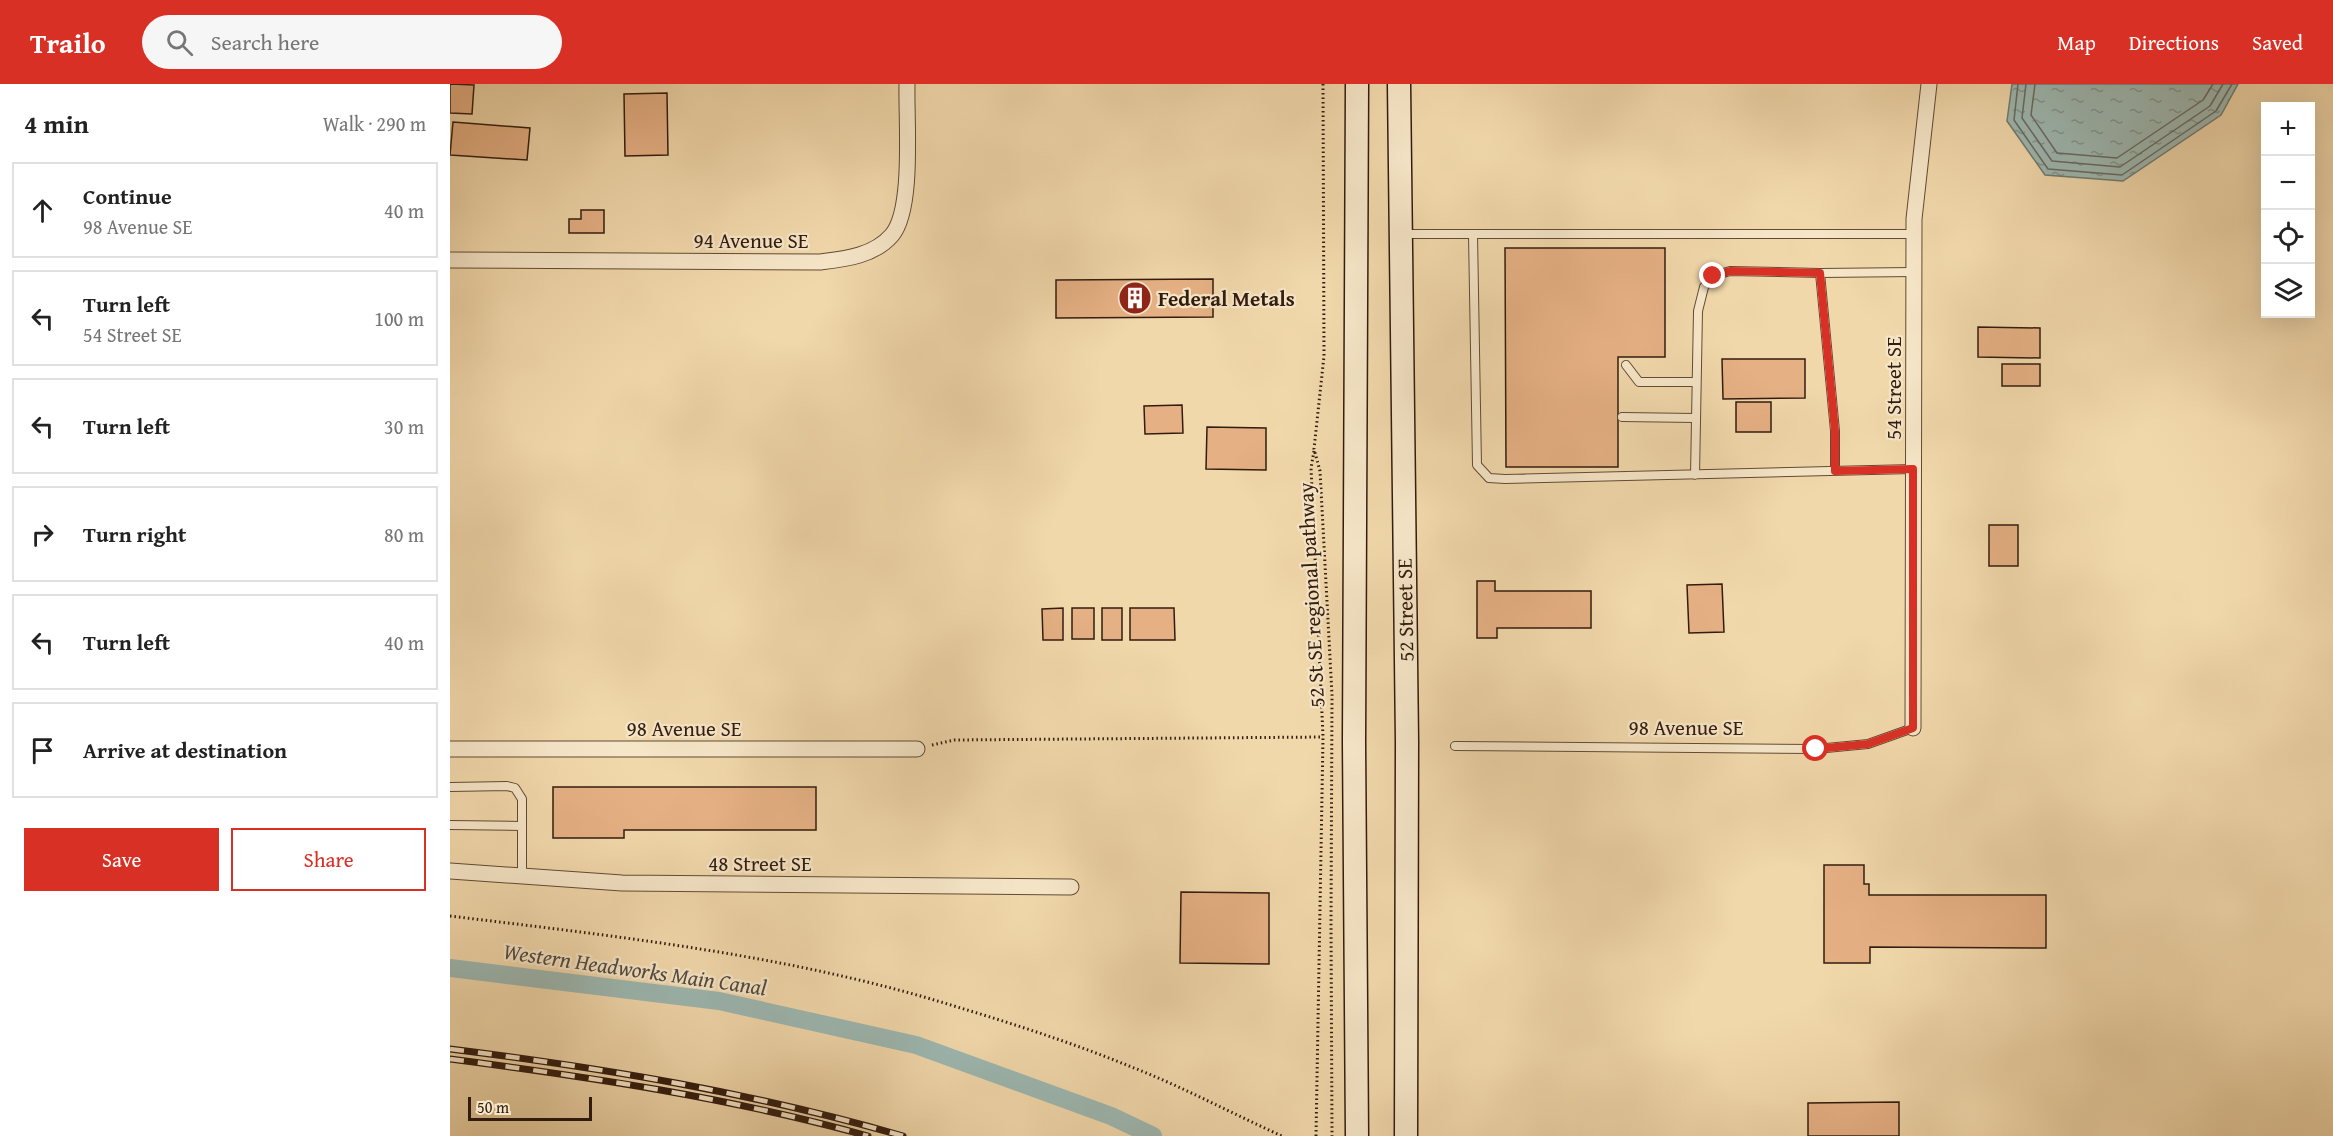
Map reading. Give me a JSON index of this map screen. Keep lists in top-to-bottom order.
{
  "streets": {
    "main road": ["52 Street SE"],
    "street": [
      "94 Avenue SE",
      "54 Street SE",
      "98 Avenue SE",
      "48 Street SE"
    ],
    "path": ["52 St SE regional pathway"]
  },
  "crossings": [
    ["54 Street SE", "98 Avenue SE"]
  ],
  "water": ["Western Headworks Main Canal"],
  "places": {
    "building": ["Federal Metals"]
  },
  "scale_bar": "50 m",
  "page": {
    "header": "Trailo",
    "search": "Search here",
    "nav": ["Map", "Directions", "Saved"],
    "heading": ["4 min", "Walk · 290 m"],
    "map_buttons": ["+", "−"],
    "list": [
      ["Continue", "98 Avenue SE", "40 m"],
      ["Turn left", "54 Street SE", "100 m"],
      ["Turn left", "30 m"],
      ["Turn right", "80 m"],
      ["Turn left", "40 m"],
      "Arrive at destination"
    ],
    "buttons": ["Save", "Share"],
    "scale": "50 m"
  }
}
